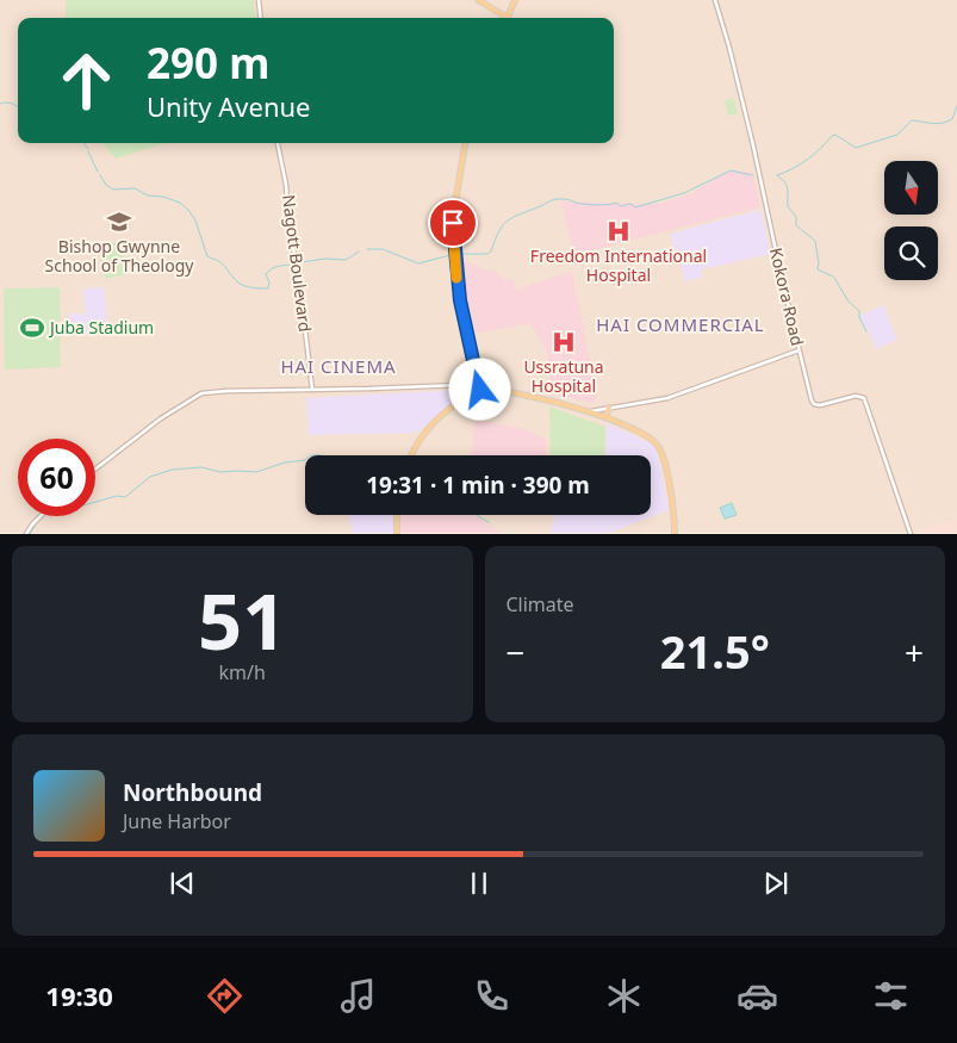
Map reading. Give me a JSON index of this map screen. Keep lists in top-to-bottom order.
{
  "streets": {
    "street": ["Nagott Boulevard", "Kokora Road"]
  },
  "districts": ["HAI COMMERCIAL", "HAI CINEMA"],
  "places": {
    "school or university": ["Bishop Gwynne School of Theology"],
    "hospital": ["Freedom International Hospital", "Ussratuna Hospital"],
    "sports": ["Juba Stadium"]
  },
  "north": "bottom",
  "page": {
    "turn": ["290 m", "Unity Avenue"],
    "limit": "60",
    "trip": "19:31 · 1 min · 390 m",
    "tile": [
      ["51", "km/h"],
      "Climate"
    ],
    "heat": ["−", "21.5°", "+"],
    "song": ["Northbound", "June Harbor"],
    "tabs": "19:30"
  }
}
